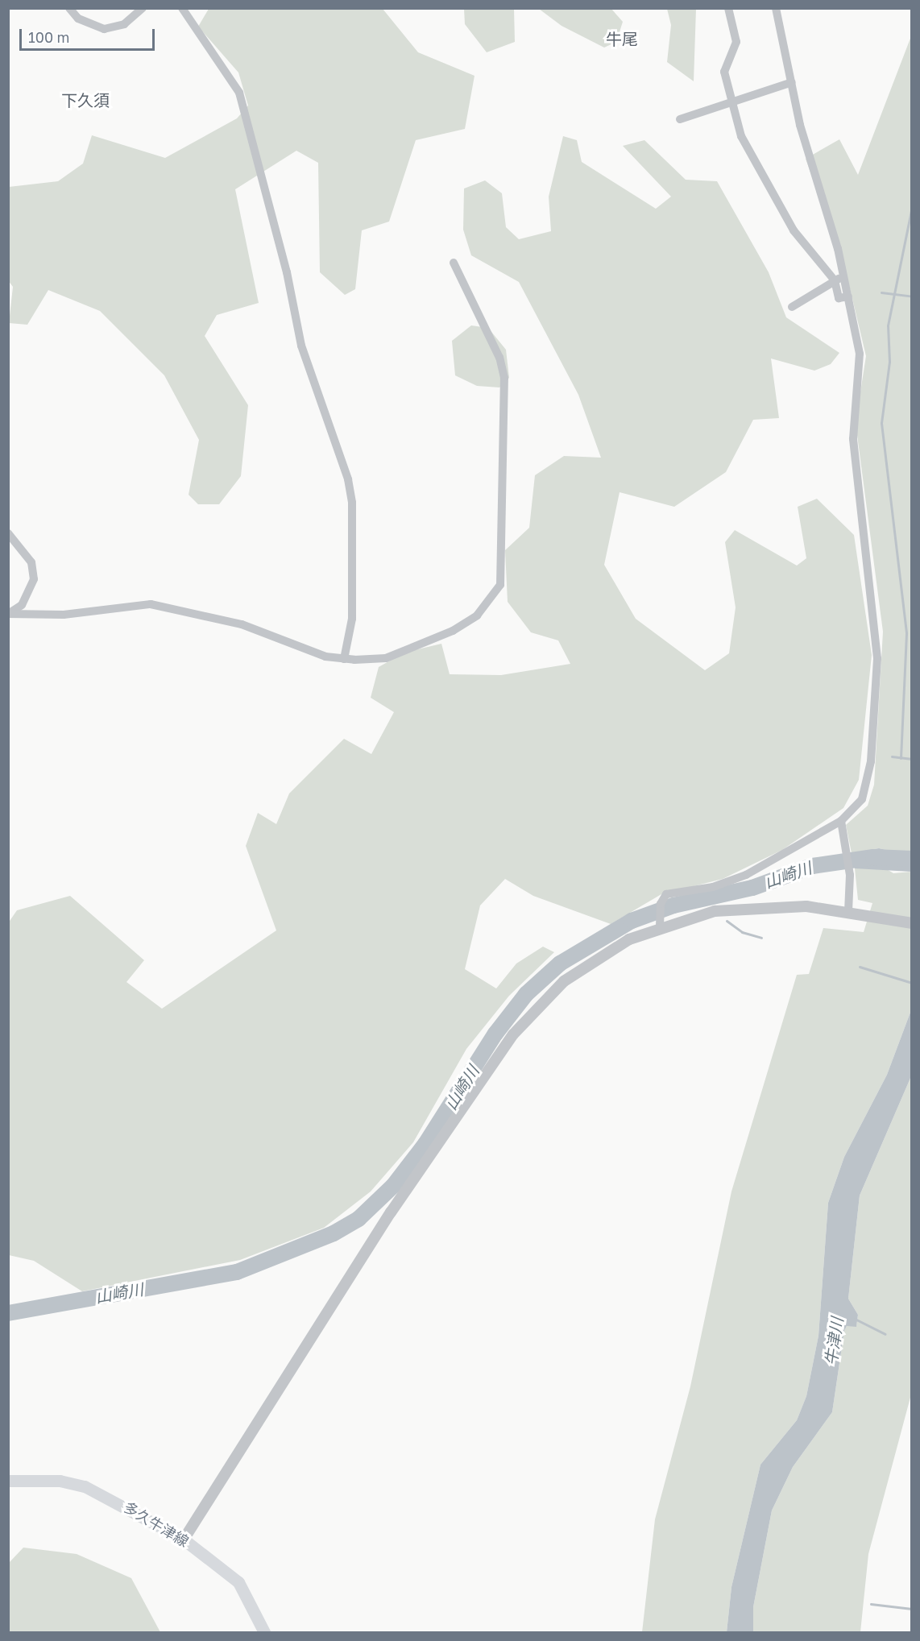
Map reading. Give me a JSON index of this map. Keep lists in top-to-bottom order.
{
  "streets": {
    "main road": ["多久牛津線"]
  },
  "districts": ["牛尾", "下久須"],
  "water": ["山崎川", "牛津川"],
  "scale_bar": "100 m"
}
